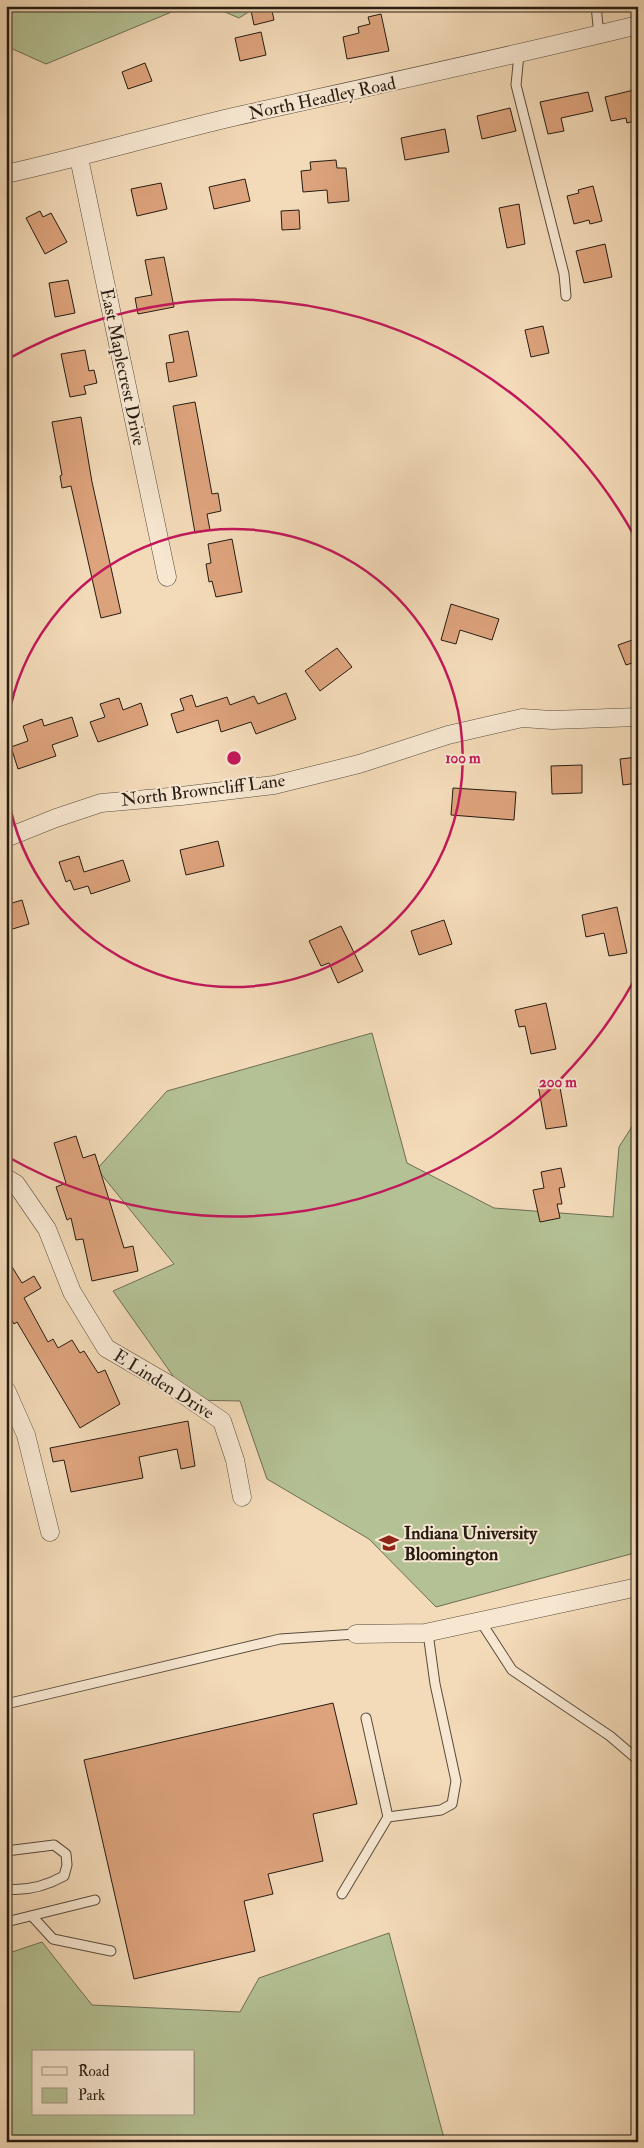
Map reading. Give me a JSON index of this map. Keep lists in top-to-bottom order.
{
  "streets": {
    "street": [
      "North Headley Road",
      "East Maplecrest Drive",
      "North Browncliff Lane",
      "E Linden Drive"
    ]
  },
  "crossings": [
    ["North Headley Road", "East Maplecrest Drive"]
  ],
  "places": {
    "school or university": ["Indiana University Bloomington"]
  },
  "legend": ["Road", "Park"],
  "rings": ["100 m", "200 m"]
}
